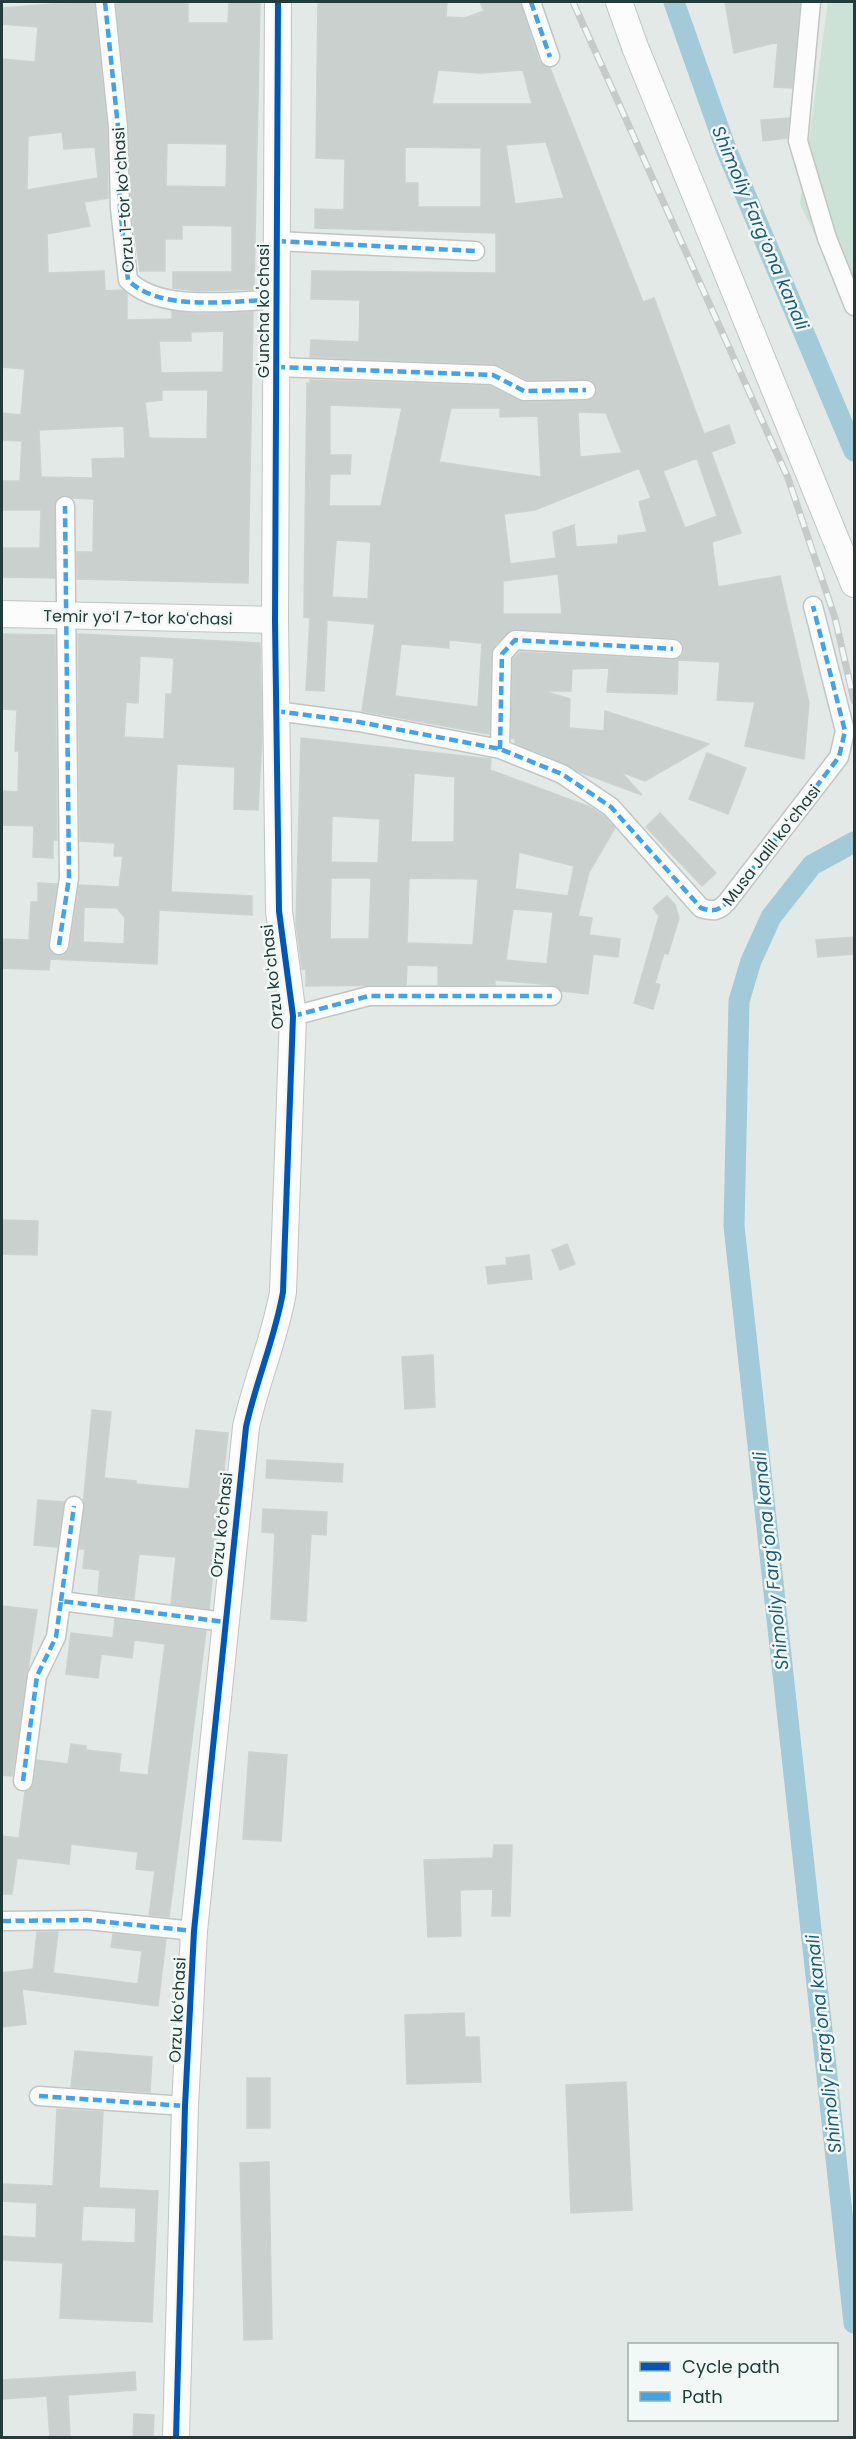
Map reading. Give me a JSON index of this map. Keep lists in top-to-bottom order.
{
  "streets": {
    "street": [
      "Orzu 1-tor koʻchasi",
      "G'uncha ko'chasi",
      "Temir yoʻl 7-tor koʻchasi",
      "Musa Jalil koʻchasi",
      "Orzu koʻchasi"
    ]
  },
  "crossings": [
    ["Orzu 1-tor koʻchasi", "G'uncha ko'chasi"],
    ["G'uncha ko'chasi", "Temir yoʻl 7-tor koʻchasi"],
    ["G'uncha ko'chasi", "Orzu koʻchasi"],
    ["Temir yoʻl 7-tor koʻchasi", "Orzu koʻchasi"],
    ["Musa Jalil koʻchasi", "Orzu koʻchasi"]
  ],
  "water": ["Shimoliy Fargʻona kanali"],
  "legend": ["Cycle path", "Path"]
}
